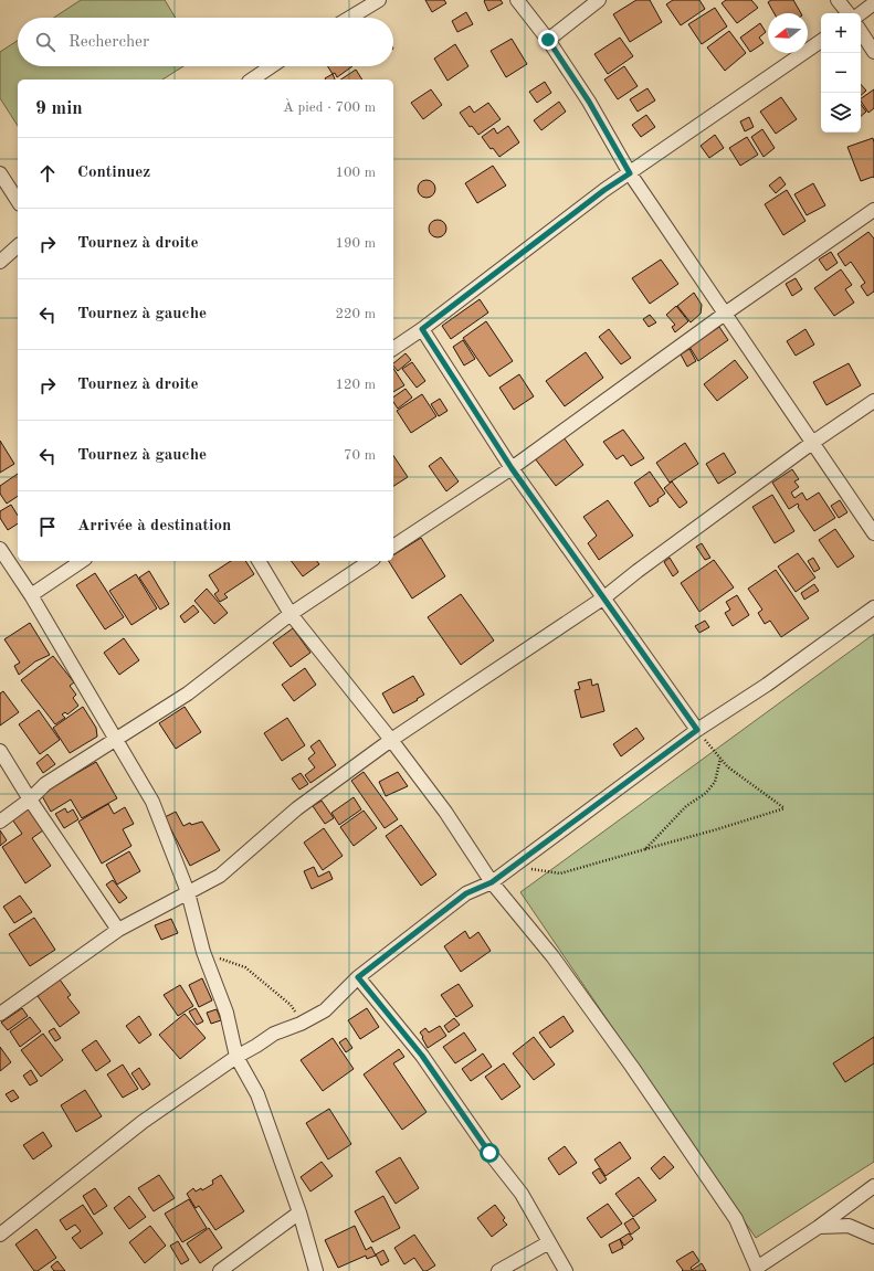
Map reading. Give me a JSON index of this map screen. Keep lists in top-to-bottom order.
{
  "north": "left",
  "page": {
    "map_buttons": ["+", "−"],
    "search": "Rechercher",
    "heading": ["9 min", "À pied · 700 m"],
    "list": [
      ["Continuez", "100 m"],
      ["Tournez à droite", "190 m"],
      ["Tournez à gauche", "220 m"],
      ["Tournez à droite", "120 m"],
      ["Tournez à gauche", "70 m"],
      "Arrivée à destination"
    ]
  }
}
